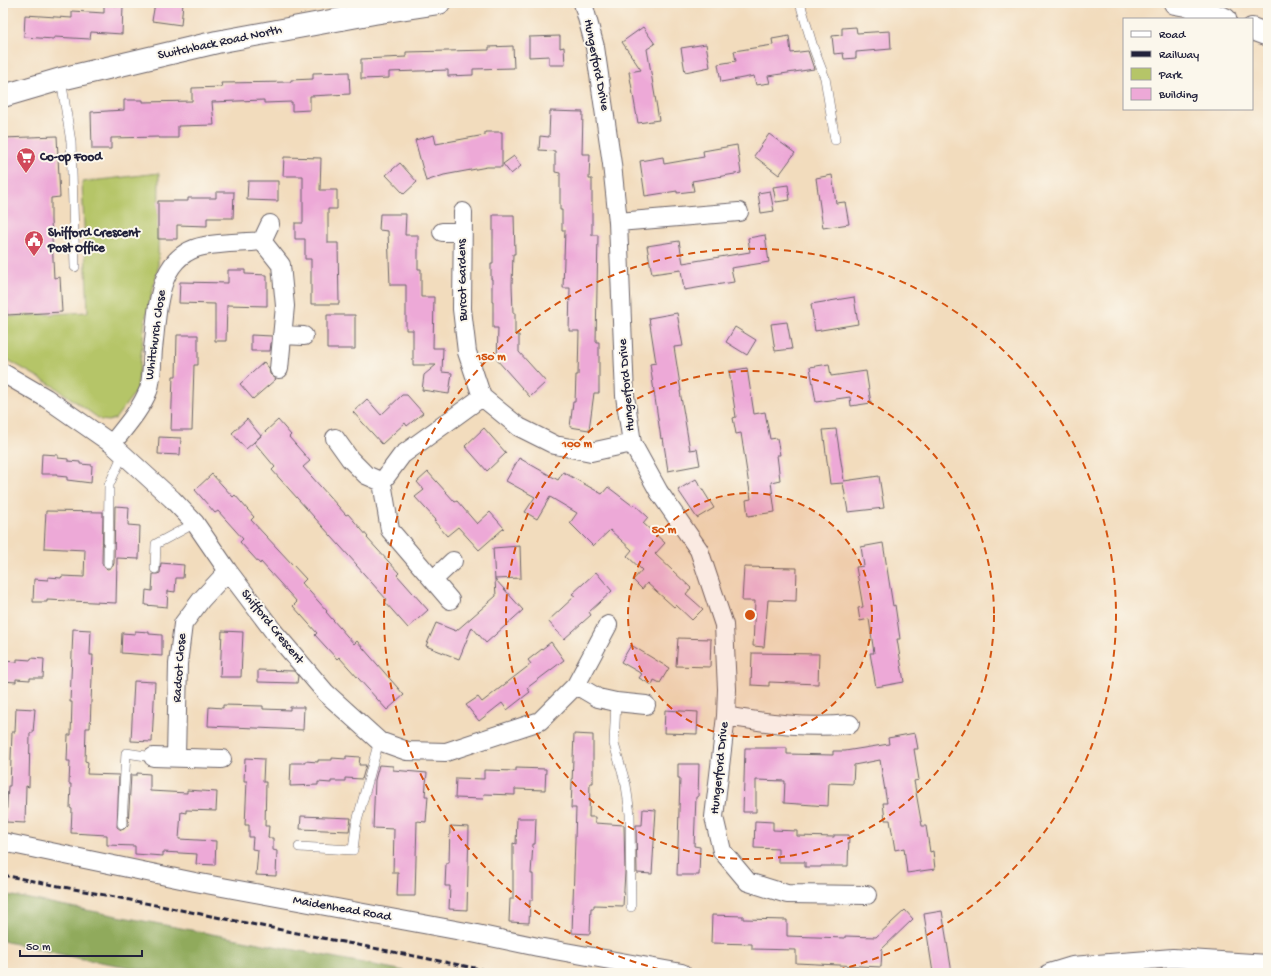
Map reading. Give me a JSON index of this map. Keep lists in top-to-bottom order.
{
  "streets": {
    "main road": ["Switchback Road North"],
    "street": [
      "Hungerford Drive",
      "Burcot Gardens",
      "Whitchurch Close",
      "Shifford Crescent",
      "Radcot Close",
      "Maidenhead Road"
    ]
  },
  "crossings": [
    ["Whitchurch Close", "Shifford Crescent"],
    ["Shifford Crescent", "Radcot Close"]
  ],
  "places": {
    "supermarket": ["Co-op Food"],
    "public building": ["Shifford Crescent Post Office"]
  },
  "legend": [
    "Road",
    "Railway",
    "Park",
    "Building"
  ],
  "scale_bar": "50 m",
  "rings": ["150 m", "100 m", "50 m"]
}
